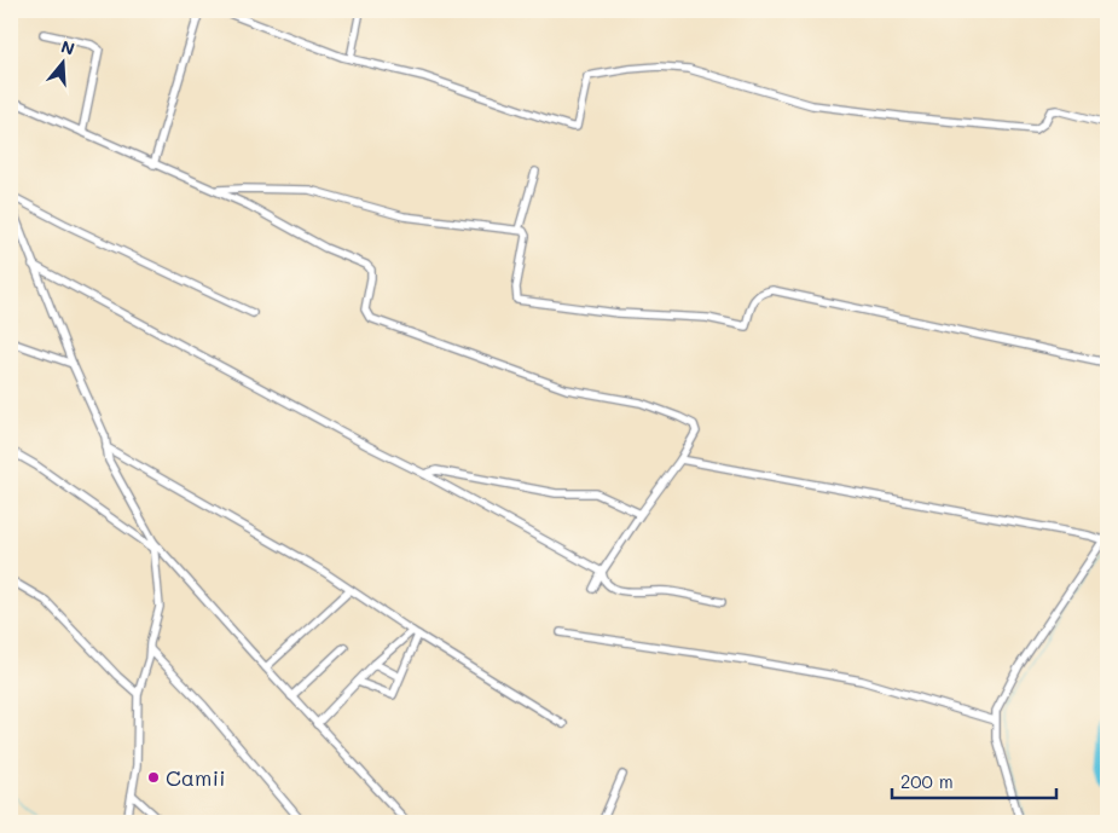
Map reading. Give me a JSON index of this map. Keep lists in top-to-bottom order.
{
  "places": ["Camii"],
  "scale_bar": "200 m",
  "north": "top"
}
